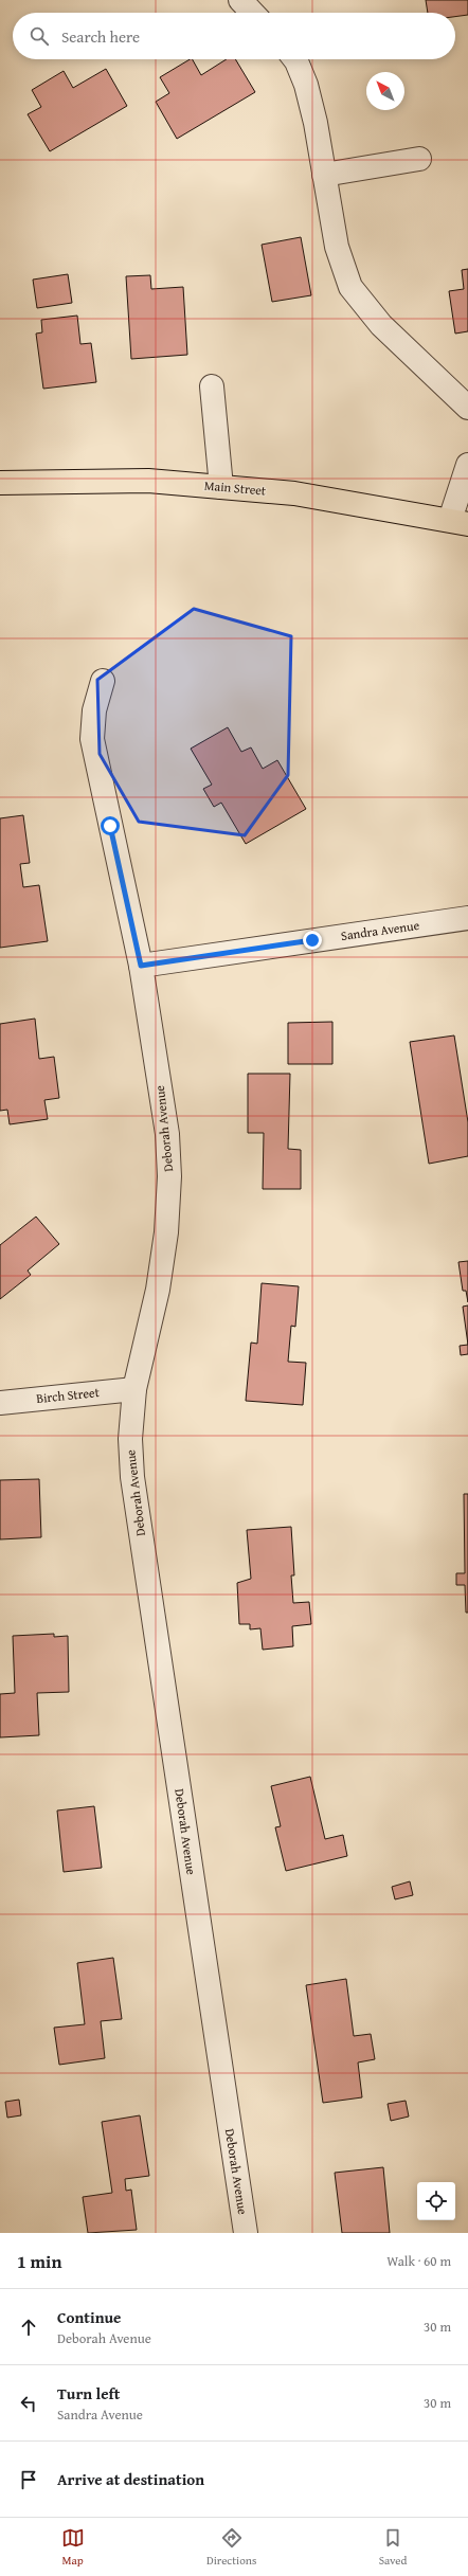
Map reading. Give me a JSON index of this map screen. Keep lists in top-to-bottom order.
{
  "streets": {
    "highway": ["Main Street"],
    "street": ["Sandra Avenue", "Deborah Avenue", "Birch Street"]
  },
  "crossings": [
    ["Sandra Avenue", "Deborah Avenue"],
    ["Deborah Avenue", "Birch Street"]
  ],
  "north": "top left",
  "page": {
    "search": "Search here",
    "heading": ["1 min", "Walk · 60 m"],
    "list": [
      ["Continue", "Deborah Avenue", "30 m"],
      ["Turn left", "Sandra Avenue", "30 m"],
      "Arrive at destination"
    ],
    "nav": ["Map", "Directions", "Saved"]
  }
}
